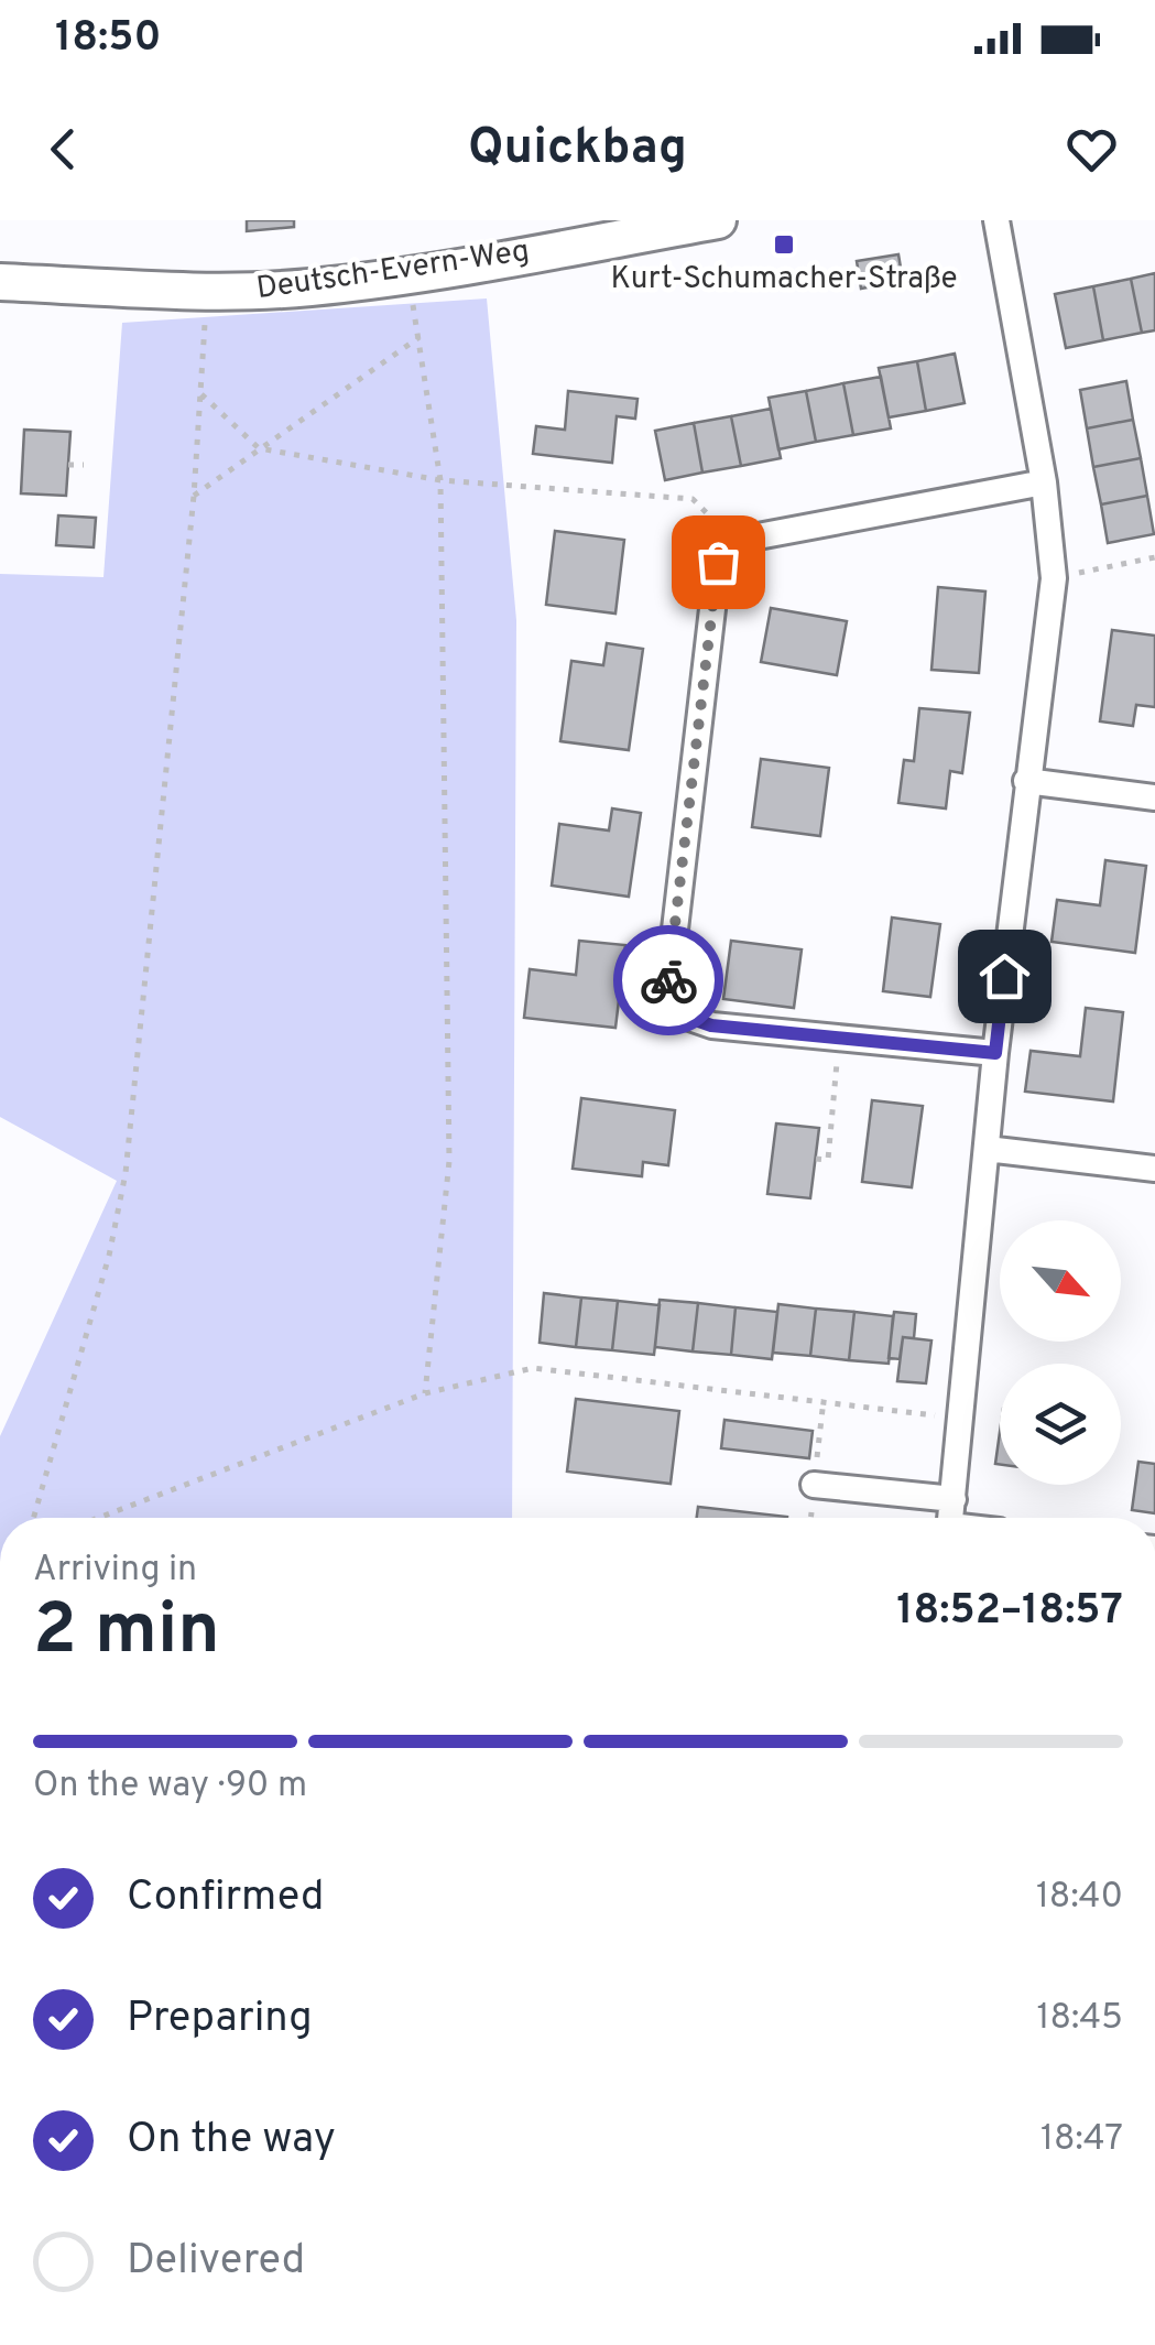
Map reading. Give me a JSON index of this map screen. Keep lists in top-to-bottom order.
{
  "streets": {
    "street": ["Deutsch-Evern-Weg"]
  },
  "places": {
    "transit": ["Kurt-Schumacher-Straße"]
  },
  "north": "bottom right",
  "page": {
    "status": "18:50",
    "header": "Quickbag",
    "heading": ["2 min", "Arriving in", "18:52–18:57"],
    "bar": "On the way · 90 m",
    "list": [
      ["Confirmed", "18:40"],
      ["Preparing", "18:45"],
      ["On the way", "18:47"],
      "Delivered"
    ]
  }
}
